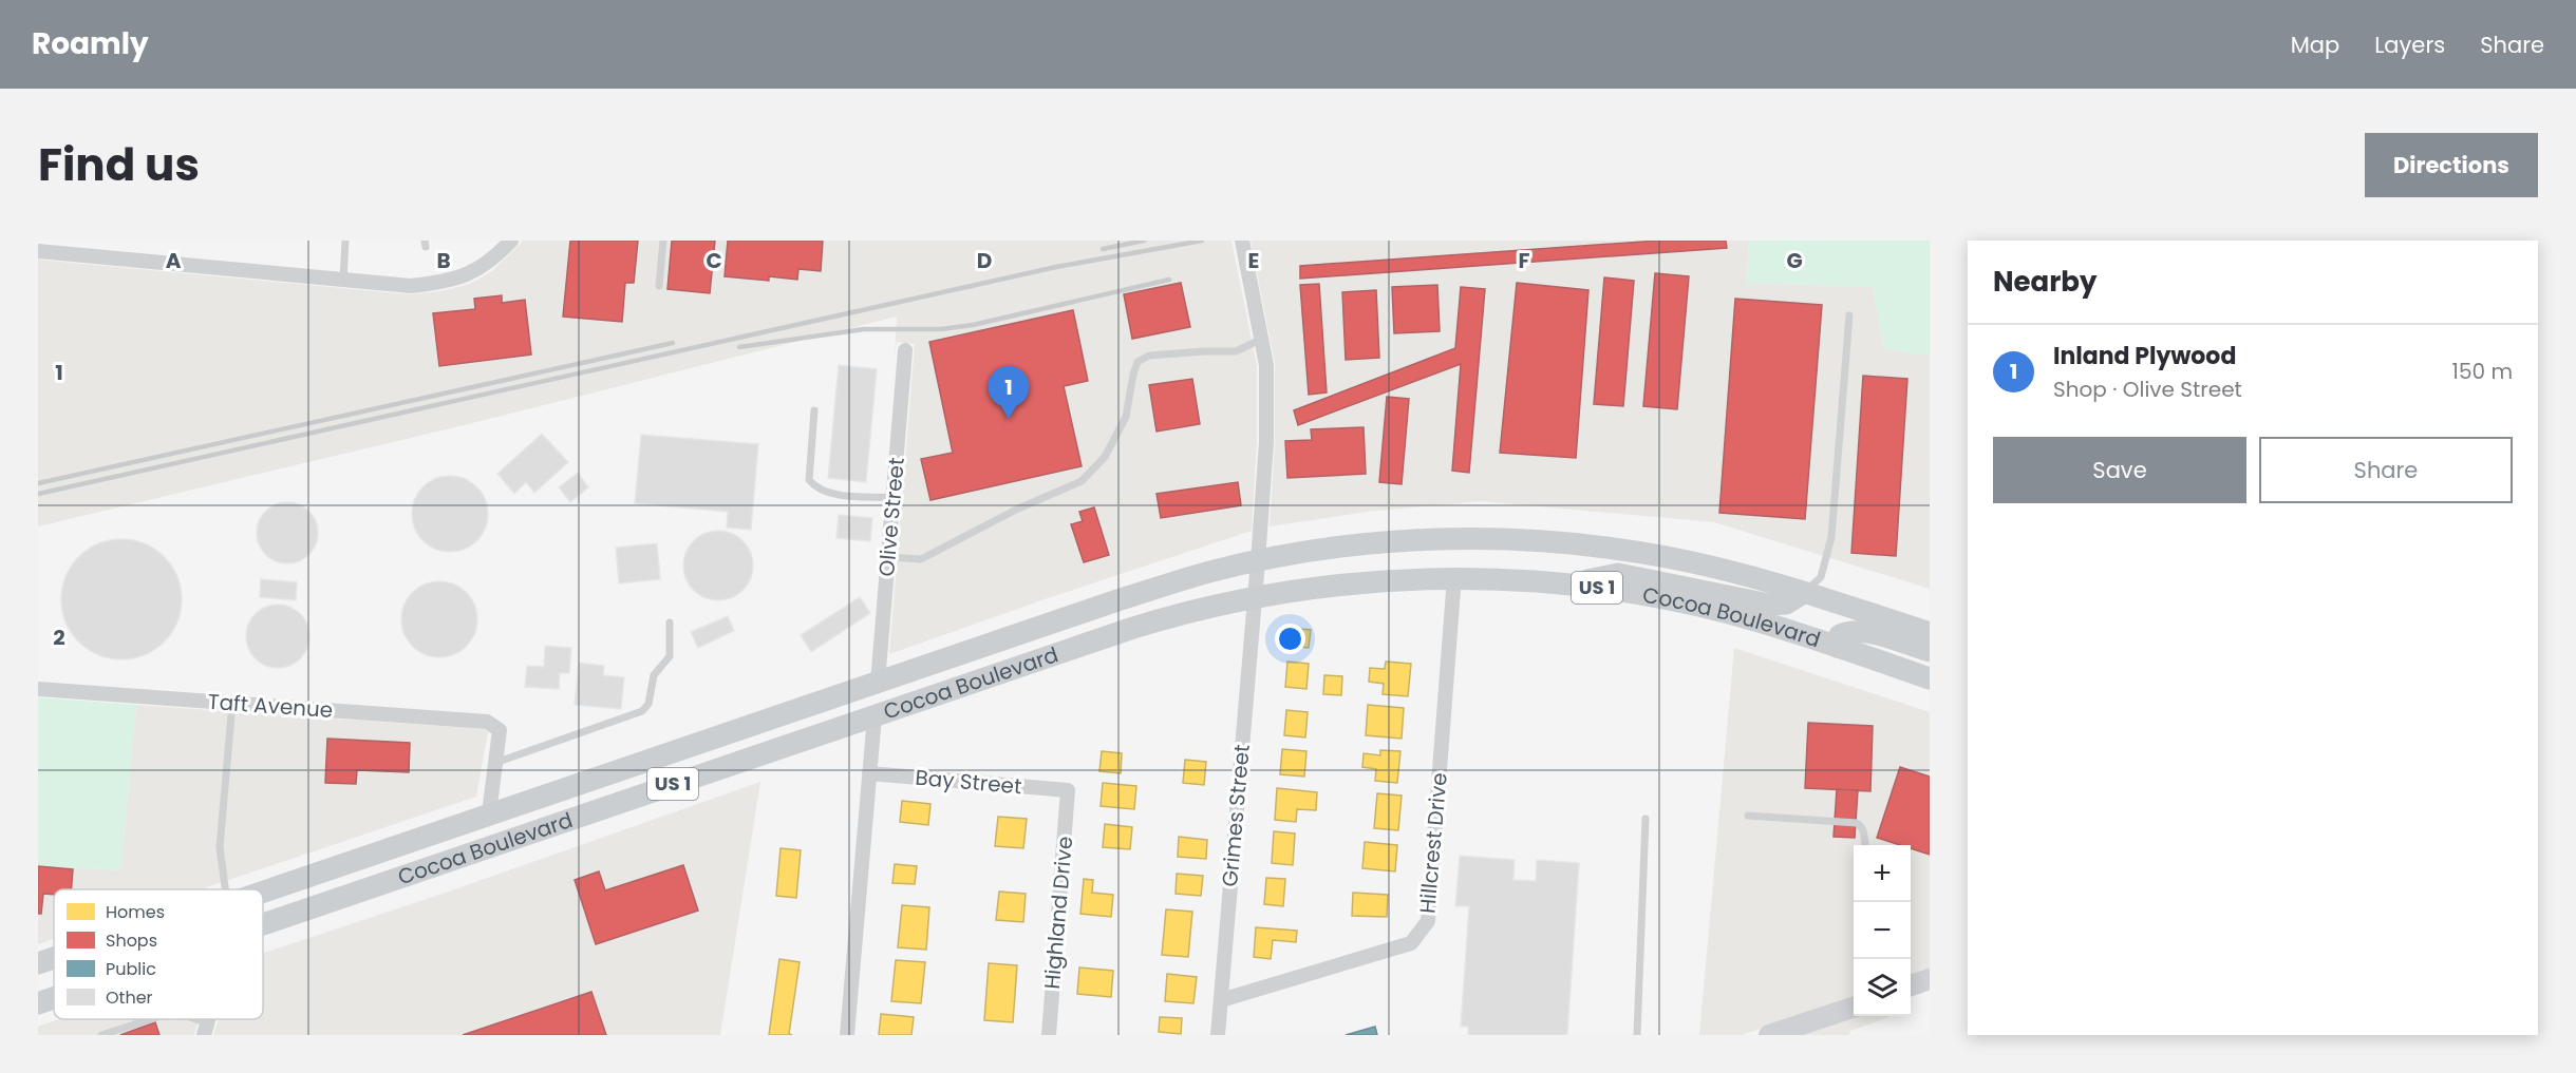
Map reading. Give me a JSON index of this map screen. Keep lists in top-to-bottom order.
{
  "streets": {
    "main road": ["US 1", "Cocoa Boulevard"],
    "street": [
      "Olive Street",
      "Taft Avenue",
      "Bay Street",
      "Grimes Street",
      "Hillcrest Drive",
      "Highland Drive"
    ]
  },
  "crossings": [
    ["Olive Street", "Cocoa Boulevard"],
    ["Cocoa Boulevard", "Grimes Street"],
    ["Cocoa Boulevard", "Hillcrest Drive"],
    ["Bay Street", "Highland Drive"],
    ["Grimes Street", "Hillcrest Drive"]
  ],
  "legend": [
    "Homes",
    "Shops",
    "Public",
    "Other"
  ],
  "page": {
    "header": "Roamly",
    "nav": ["Map", "Layers", "Share"],
    "title": "Find us",
    "buttons": [
      "Directions",
      ["Save", "Share"]
    ],
    "heading": "Nearby",
    "list": [
      {
        "mark": "1",
        "name": "Inland Plywood",
        "note": "Shop · Olive Street",
        "value": "150 m"
      }
    ],
    "pins": "1",
    "map_buttons": ["+", "−"]
  },
  "grid": {
    "columns": [
      "A",
      "B",
      "C",
      "D",
      "E",
      "F",
      "G"
    ],
    "rows": ["1", "2"]
  }
}
